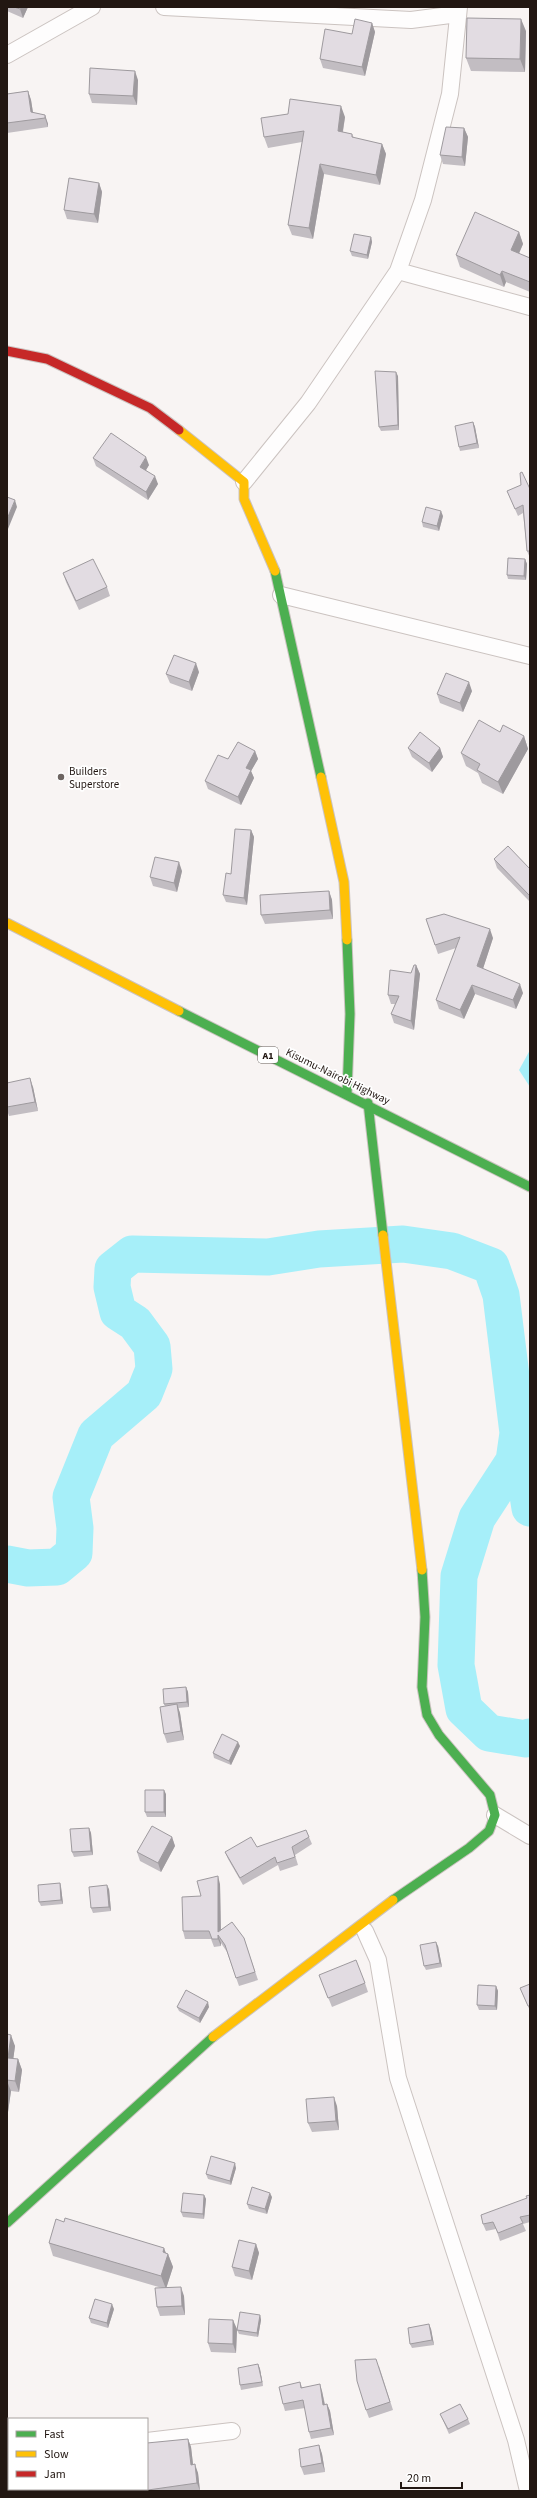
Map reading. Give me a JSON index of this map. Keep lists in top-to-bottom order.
{
  "streets": {
    "main road": ["A1", "Kisumu-Nairobi Highway"]
  },
  "places": ["Builders Superstore"],
  "legend": ["Fast", "Slow", "Jam"],
  "scale_bar": "20 m"
}
